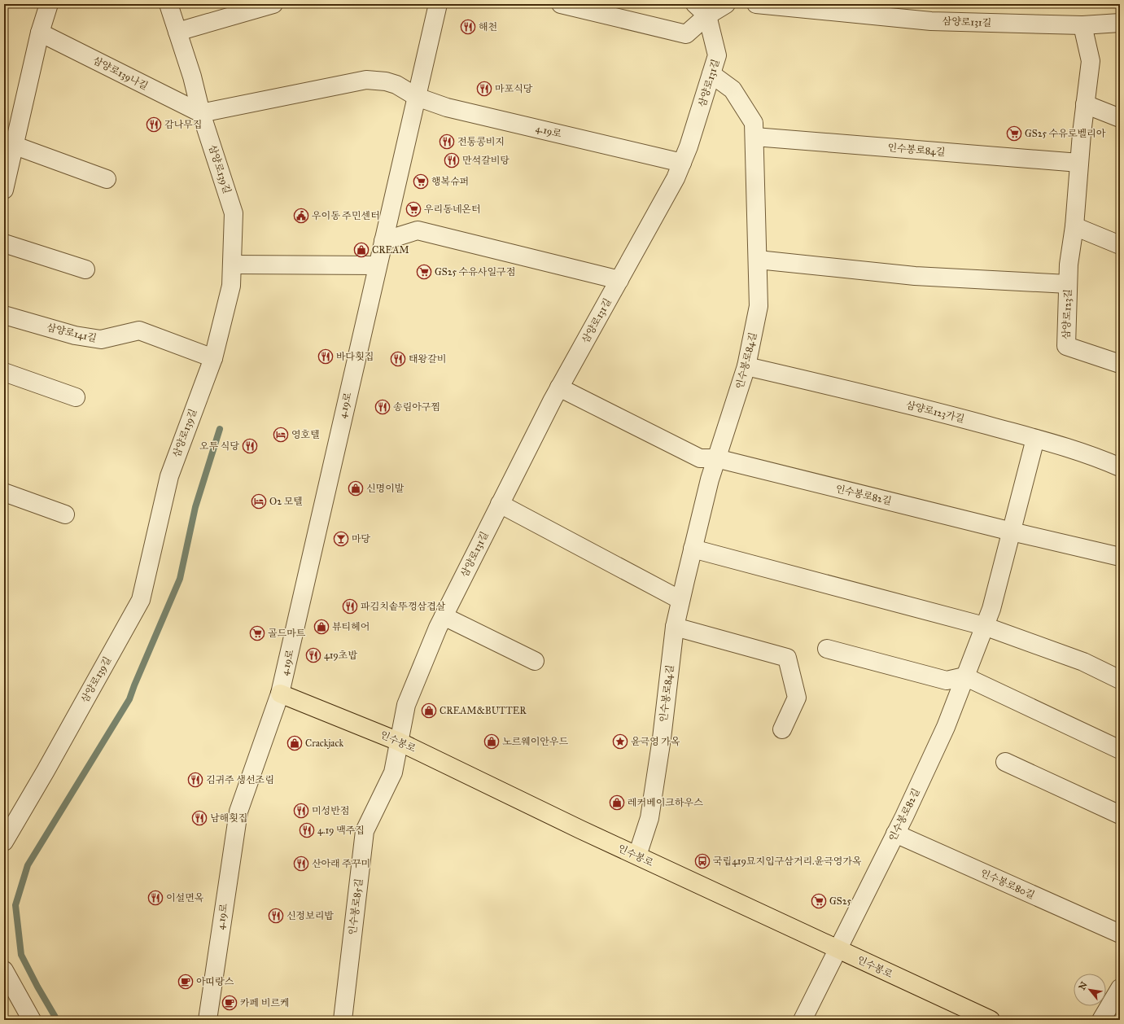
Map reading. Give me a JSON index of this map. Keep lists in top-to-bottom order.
{
  "streets": {
    "main road": ["인수봉로"],
    "street": [
      "삼양로131길",
      "삼양로139나길",
      "4.19로",
      "인수봉로84길",
      "삼양로139길",
      "삼양로123길",
      "삼양로141길",
      "삼양로123가길",
      "인수봉로82길",
      "인수봉로80길",
      "인수봉로85길"
    ]
  },
  "crossings": [
    ["삼양로131길", "4.19로"],
    ["삼양로131길", "인수봉로84길"],
    ["삼양로131길", "삼양로123길"],
    ["삼양로131길", "인수봉로"],
    ["삼양로131길", "인수봉로85길"],
    ["삼양로139나길", "삼양로139길"],
    ["4.19로", "인수봉로"],
    ["인수봉로84길", "삼양로123길"],
    ["인수봉로84길", "삼양로123가길"],
    ["인수봉로84길", "인수봉로82길"],
    ["인수봉로84길", "인수봉로"],
    ["삼양로139길", "삼양로141길"],
    ["삼양로123가길", "인수봉로82길"],
    ["인수봉로82길", "인수봉로"],
    ["인수봉로82길", "인수봉로80길"],
    ["인수봉로", "인수봉로85길"]
  ],
  "places": {
    "restaurant": [
      "해천",
      "마포식당",
      "감나무집",
      "전통콩비지",
      "만석갈비탕",
      "바다횟집",
      "태왕갈비",
      "송림아구찜",
      "오투 식당",
      "파김치솥뚜껑삼겹살",
      "419초밥",
      "김귀주 생선조림",
      "미성반점",
      "남해횟집",
      "4.19 맥주집",
      "산아래 주꾸미",
      "이설면옥",
      "신정보리밥"
    ],
    "supermarket": [
      "GS25 수유로벨리아",
      "행복슈퍼",
      "우리동네온터",
      "GS25 수유사일구점",
      "골드마트",
      "GS25"
    ],
    "public building": ["우이동 주민센터"],
    "shop": [
      "CREAM",
      "신명이발",
      "뷰티헤어",
      "CREAM&BUTTER",
      "노르웨이안우드",
      "Crackjack",
      "레커베이크하우스"
    ],
    "hotel": ["영호텔", "O2 모텔"],
    "bar": ["마당"],
    "place": ["윤극영 가옥"],
    "bus stop": ["국립419묘지입구삼거리.윤극영가옥"],
    "cafe": ["아띠랑스", "카페 비르케"]
  },
  "north": "top left"
}
